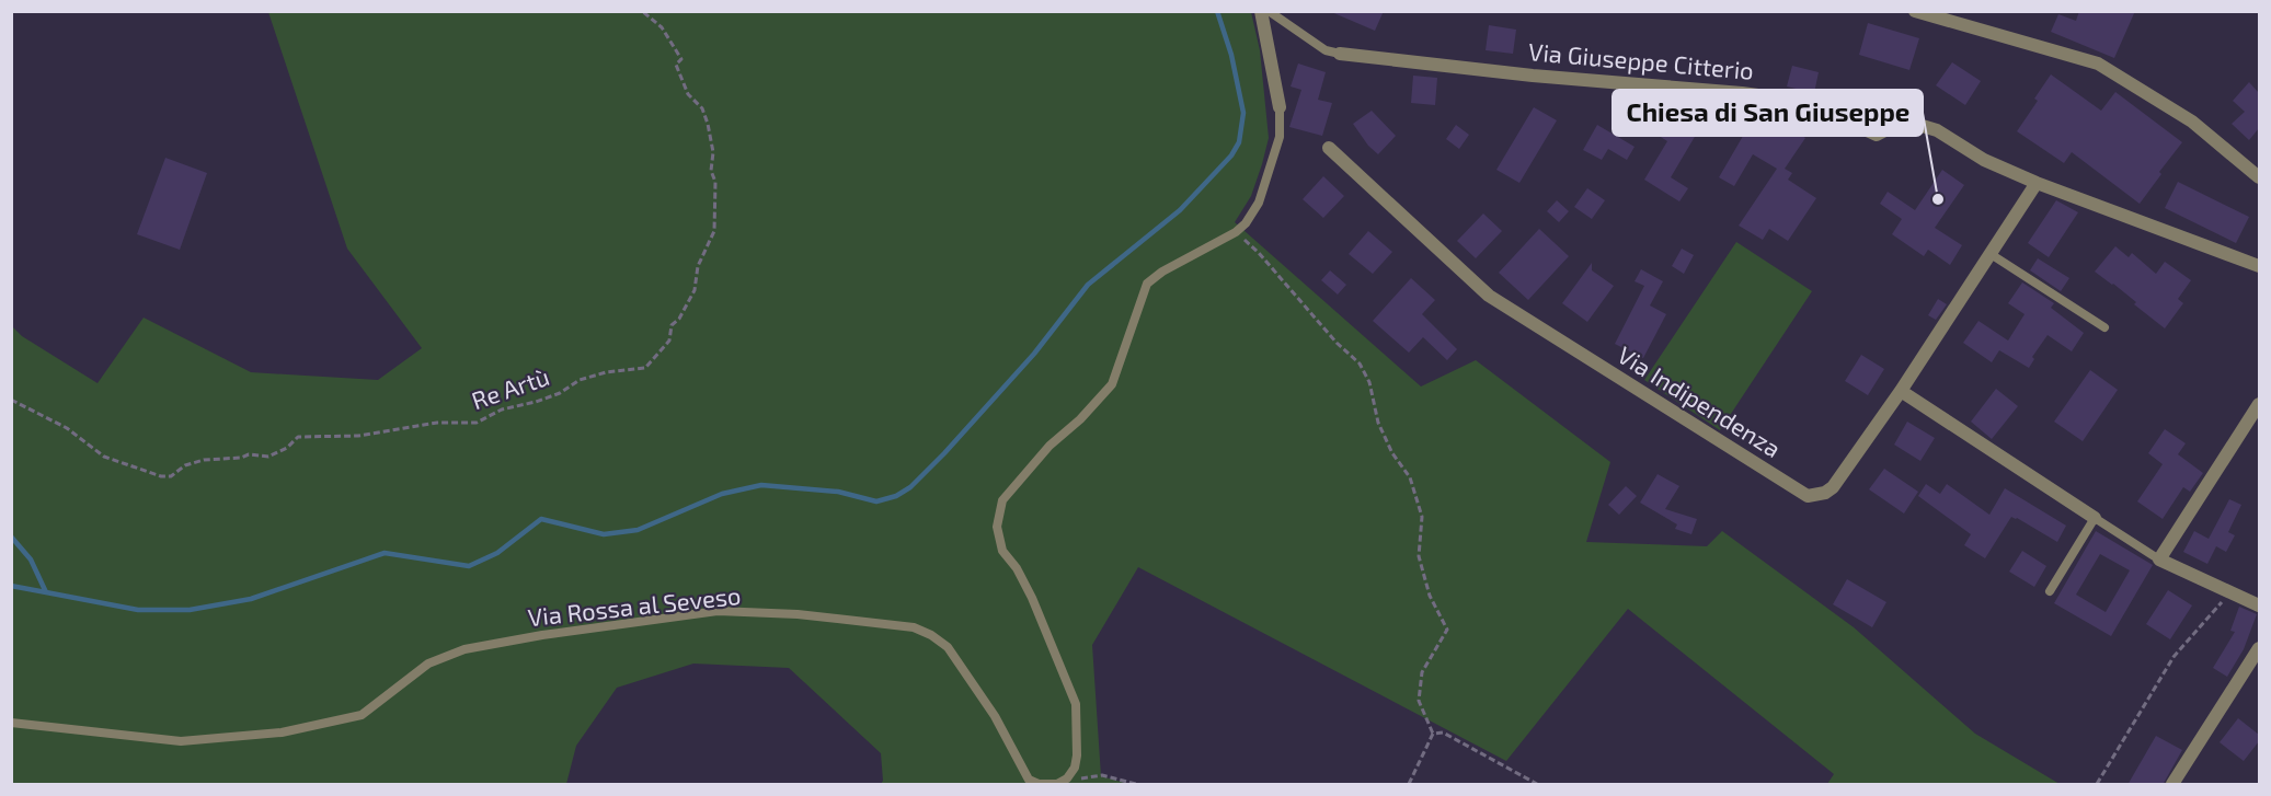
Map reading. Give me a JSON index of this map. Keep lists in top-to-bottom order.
{
  "streets": {
    "street": ["Via Giuseppe Citterio", "Via Indipendenza"],
    "lane": ["Via Rossa al Seveso"],
    "path": ["Re Artù"]
  },
  "crossings": [
    ["Via Giuseppe Citterio", "Via Indipendenza"]
  ],
  "places": ["Chiesa di San Giuseppe"]
}
